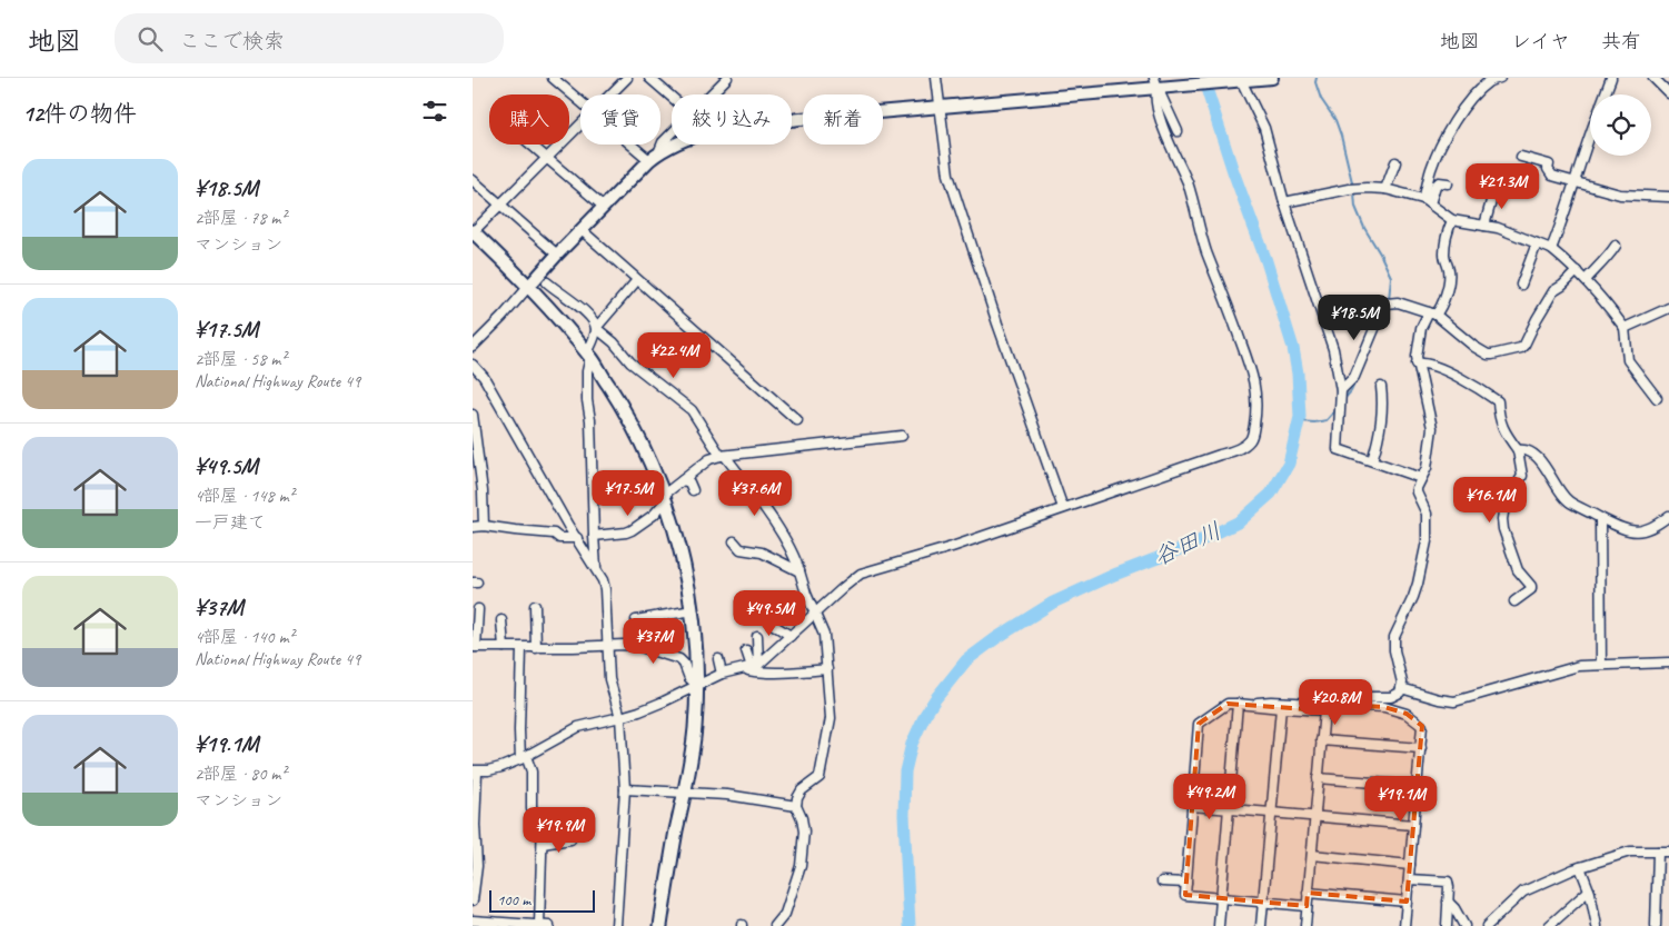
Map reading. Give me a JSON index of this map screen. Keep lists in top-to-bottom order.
{
  "water": ["谷田川"],
  "scale_bar": "100 m",
  "page": {
    "header": "地図",
    "search": "ここで検索",
    "nav": ["地図", "レイヤ", "共有"],
    "heading": "12件の物件",
    "chip": [
      "購入",
      "賃貸",
      "絞り込み",
      "新着"
    ],
    "list": [
      {
        "name": "¥18.5M",
        "note": "2部屋 · 78 m² · マンション"
      },
      {
        "name": "¥17.5M",
        "note": "2部屋 · 58 m² · National Highway Route 49"
      },
      {
        "name": "¥49.5M",
        "note": "4部屋 · 148 m² · 一戸建て"
      },
      {
        "name": "¥37M",
        "note": "4部屋 · 140 m² · National Highway Route 49"
      },
      {
        "name": "¥19.1M",
        "note": "2部屋 · 80 m² · マンション"
      }
    ],
    "price": [
      "¥21.3M",
      "¥18.5M",
      "¥22.4M",
      "¥17.5M",
      "¥37.6M",
      "¥16.1M",
      "¥49.5M",
      "¥37M",
      "¥20.8M",
      "¥49.2M",
      "¥19.1M",
      "¥19.9M"
    ],
    "scale": "100 m"
  }
}
